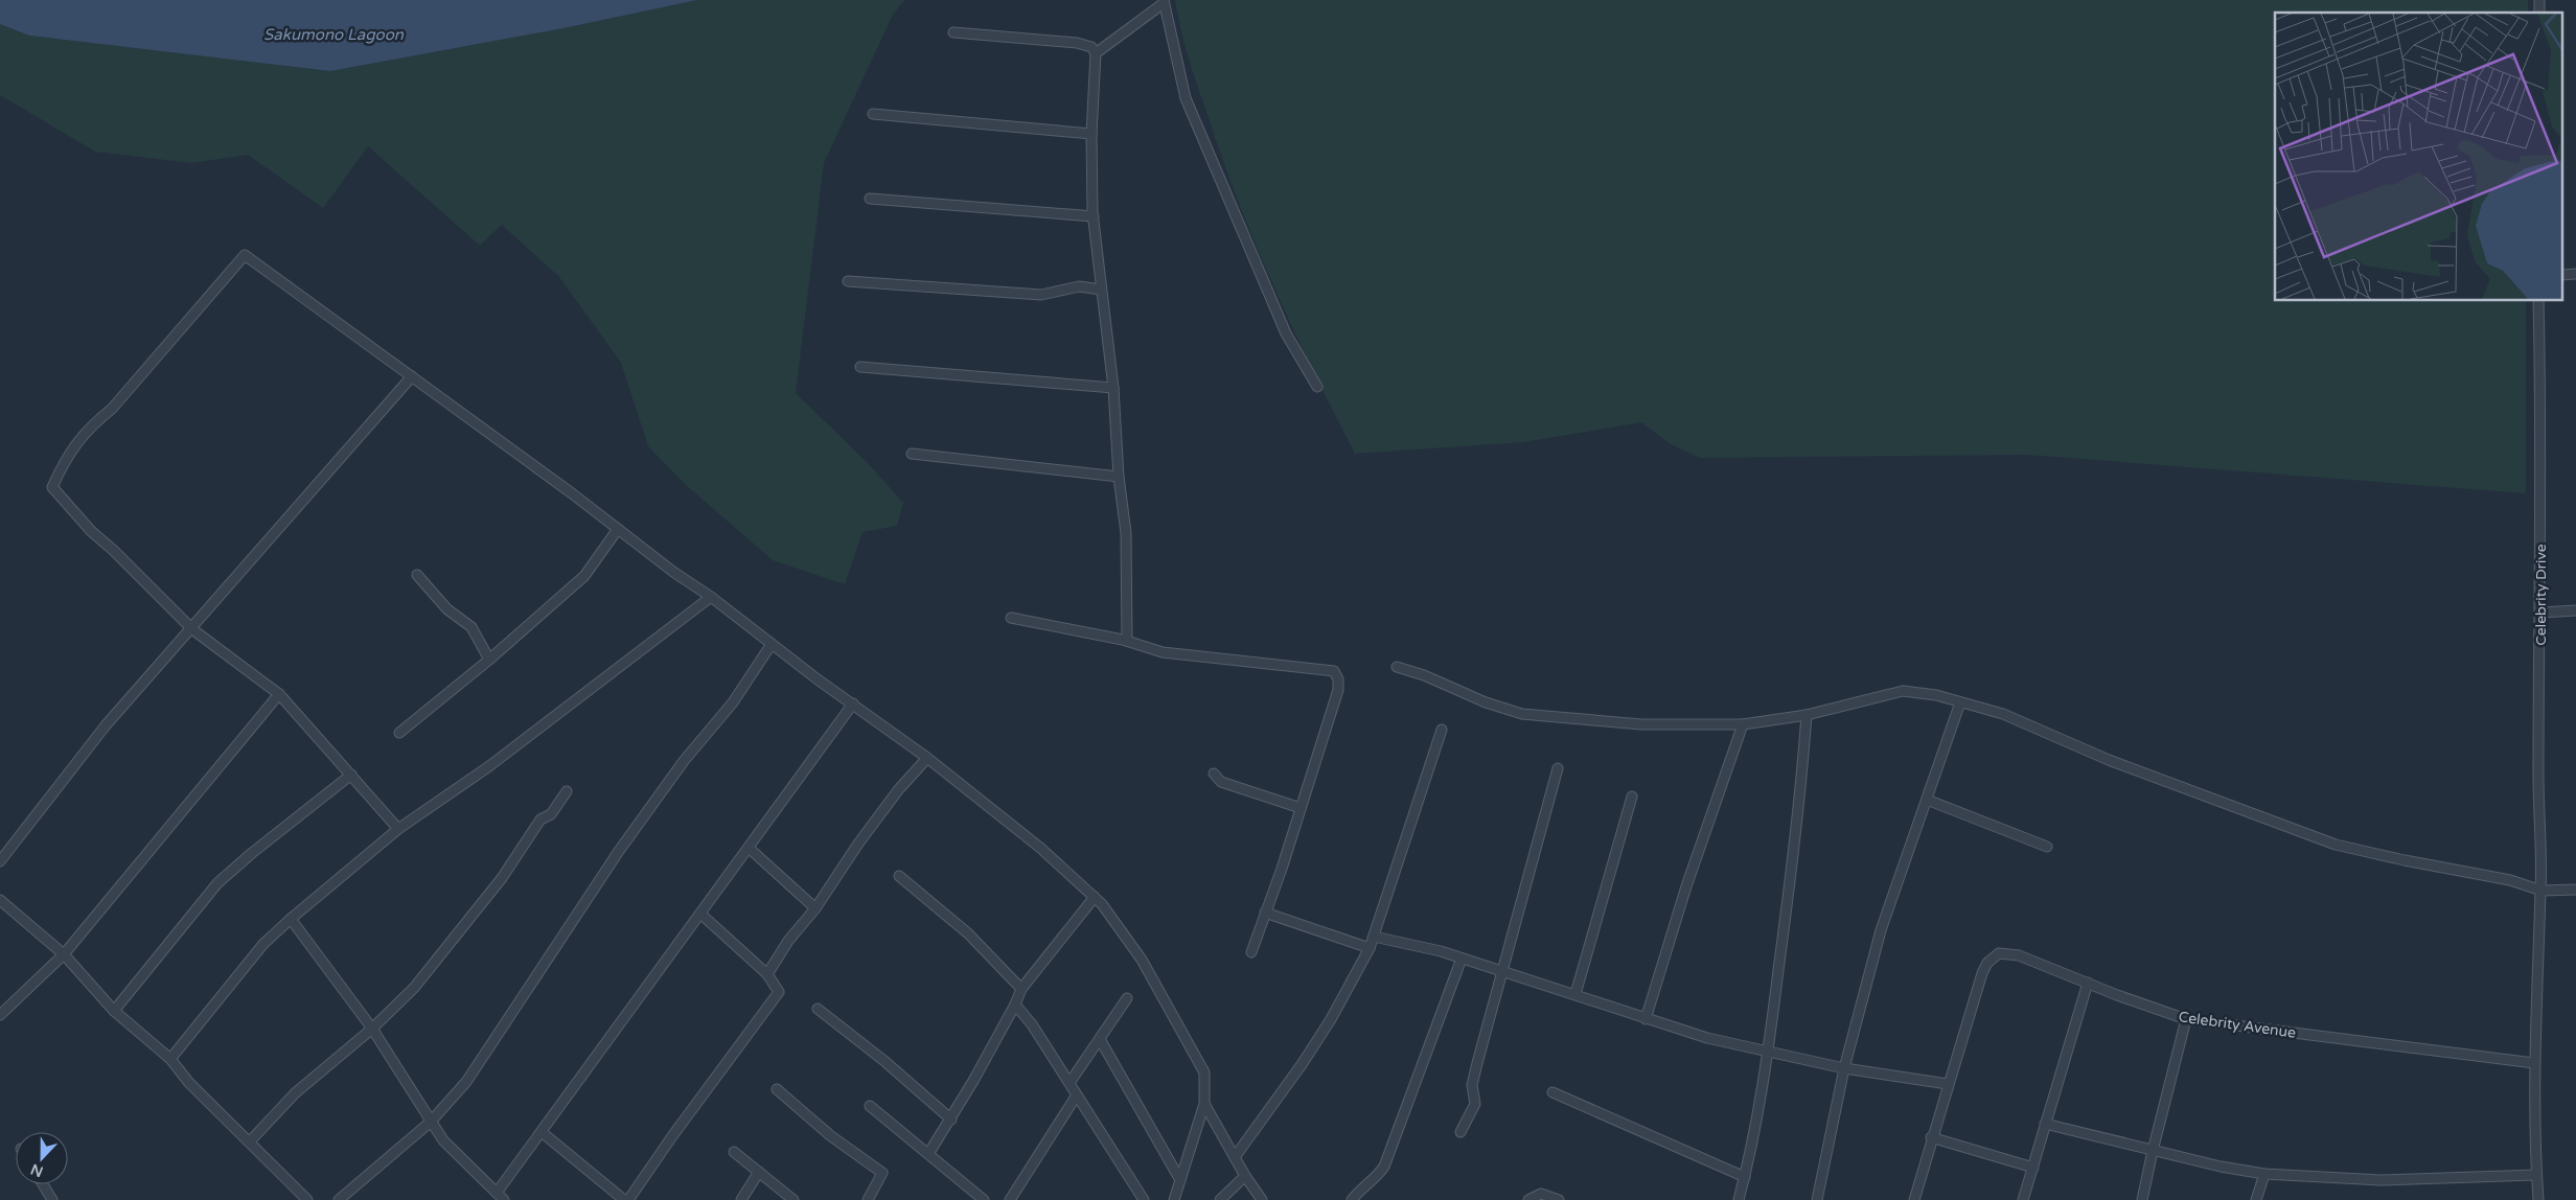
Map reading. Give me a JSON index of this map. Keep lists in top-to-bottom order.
{
  "streets": {
    "street": ["Celebrity Drive", "Celebrity Avenue"]
  },
  "crossings": [
    ["Celebrity Drive", "Celebrity Avenue"]
  ],
  "water": ["Sakumono Lagoon"],
  "north": "bottom"
}
